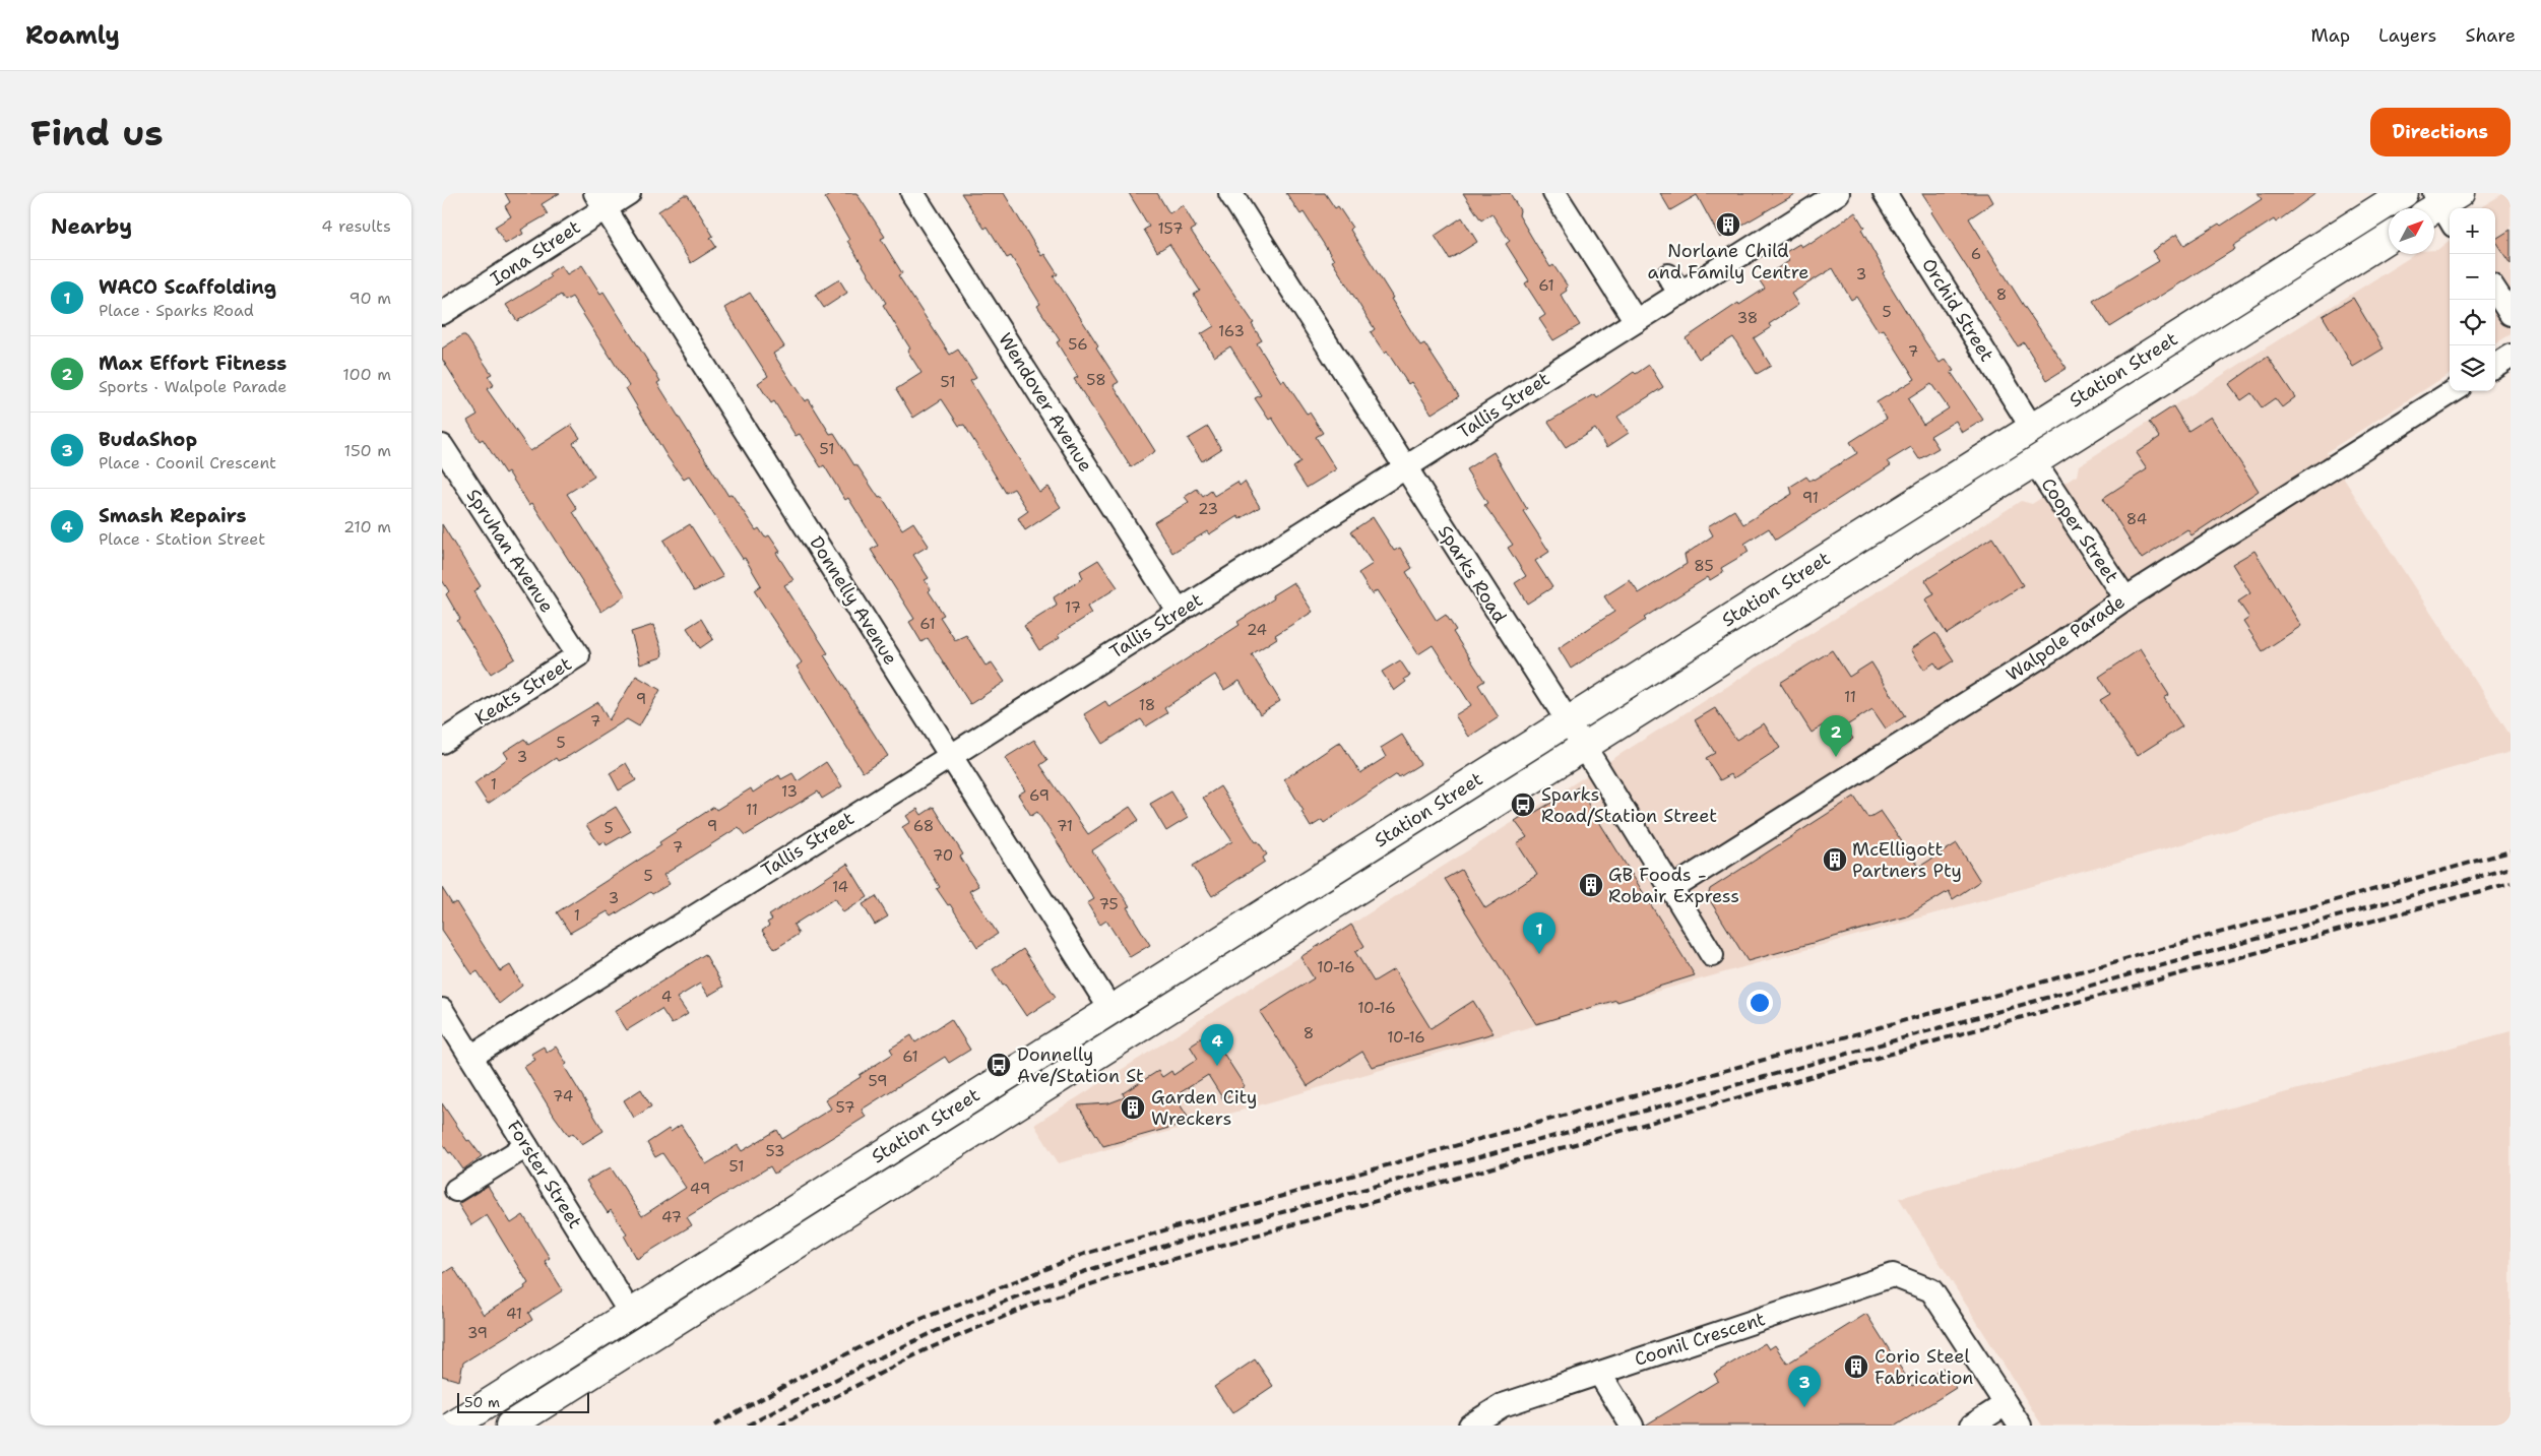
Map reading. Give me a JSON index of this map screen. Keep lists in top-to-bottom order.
{
  "streets": {
    "main road": ["Station Street", "Forster Street"],
    "street": [
      "Iona Street",
      "Orchid Street",
      "Wendover Avenue",
      "Tallis Street",
      "Cooper Street",
      "Spruhan Avenue",
      "Sparks Road",
      "Donnelly Avenue",
      "Walpole Parade",
      "Keats Street",
      "Coonil Crescent"
    ]
  },
  "crossings": [
    ["Iona Street", "Donnelly Avenue"],
    ["Orchid Street", "Station Street"],
    ["Station Street", "Cooper Street"],
    ["Station Street", "Sparks Road"],
    ["Station Street", "Donnelly Avenue"],
    ["Station Street", "Forster Street"],
    ["Wendover Avenue", "Tallis Street"],
    ["Tallis Street", "Sparks Road"],
    ["Tallis Street", "Donnelly Avenue"],
    ["Tallis Street", "Forster Street"],
    ["Cooper Street", "Walpole Parade"],
    ["Spruhan Avenue", "Keats Street"],
    ["Sparks Road", "Walpole Parade"]
  ],
  "places": {
    "building": [
      "Norlane Child and Family Centre",
      "McElligott Partners Pty",
      "GB Foods - Robair Express",
      "Garden City Wreckers",
      "Corio Steel Fabrication"
    ],
    "bus stop": ["Sparks Road/Station Street", "Donnelly Ave/Station St"]
  },
  "house_numbers": [
    "157",
    "6",
    "3",
    "61",
    "8",
    "5",
    "38",
    "163",
    "56",
    "7",
    "58",
    "51",
    "51",
    "91",
    "23",
    "84",
    "85",
    "17",
    "61",
    "24",
    "11",
    "9",
    "18",
    "7",
    "5",
    "3",
    "1",
    "13",
    "69",
    "11",
    "9",
    "68",
    "71",
    "5",
    "7",
    "70",
    "5",
    "14",
    "3",
    "75",
    "1",
    "10-16",
    "4",
    "10-16",
    "8",
    "10-16",
    "61",
    "59",
    "74",
    "57",
    "53",
    "51",
    "49",
    "47",
    "41",
    "39"
  ],
  "scale_bar": "50 m",
  "north": "top right",
  "page": {
    "header": "Roamly",
    "nav": ["Map", "Layers", "Share"],
    "buttons": "Directions",
    "title": "Find us",
    "heading": ["Nearby", "4 results"],
    "map_buttons": ["+", "−"],
    "list": [
      {
        "mark": "1",
        "name": "WACO Scaffolding",
        "note": "Place · Sparks Road",
        "value": "90 m"
      },
      {
        "mark": "2",
        "name": "Max Effort Fitness",
        "note": "Sports · Walpole Parade",
        "value": "100 m"
      },
      {
        "mark": "3",
        "name": "BudaShop",
        "note": "Place · Coonil Crescent",
        "value": "150 m"
      },
      {
        "mark": "4",
        "name": "Smash Repairs",
        "note": "Place · Station Street",
        "value": "210 m"
      }
    ],
    "pins": [
      "2",
      "1",
      "4",
      "3"
    ],
    "scale": "50 m"
  }
}
